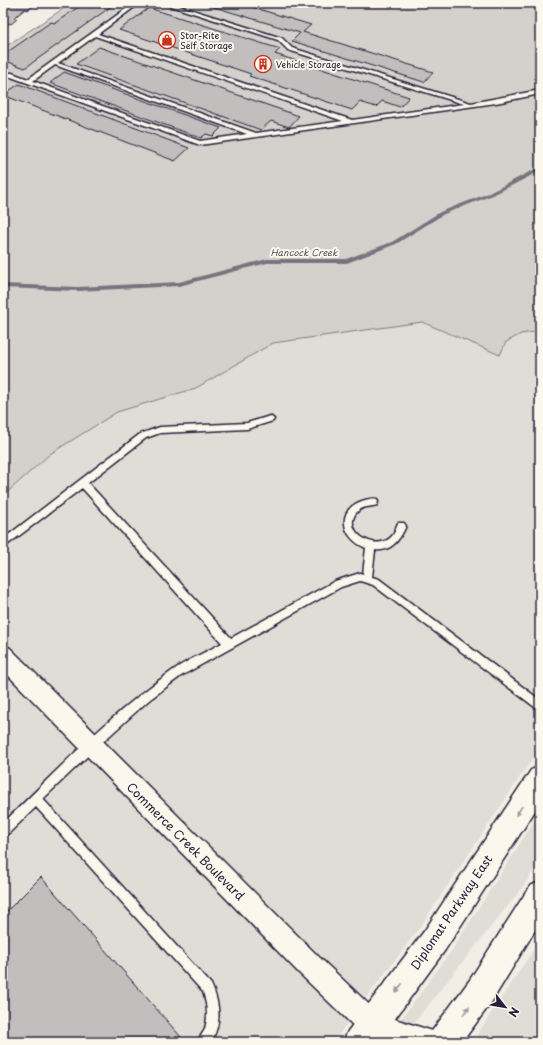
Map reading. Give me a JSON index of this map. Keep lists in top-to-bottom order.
{
  "streets": {
    "main road": ["Diplomat Parkway East"],
    "street": ["Commerce Creek Boulevard"]
  },
  "crossings": [
    ["Commerce Creek Boulevard", "Diplomat Parkway East"]
  ],
  "water": ["Hancock Creek"],
  "places": {
    "shop": ["Stor-Rite Self Storage"],
    "building": ["Vehicle Storage"]
  },
  "north": "bottom right"
}
